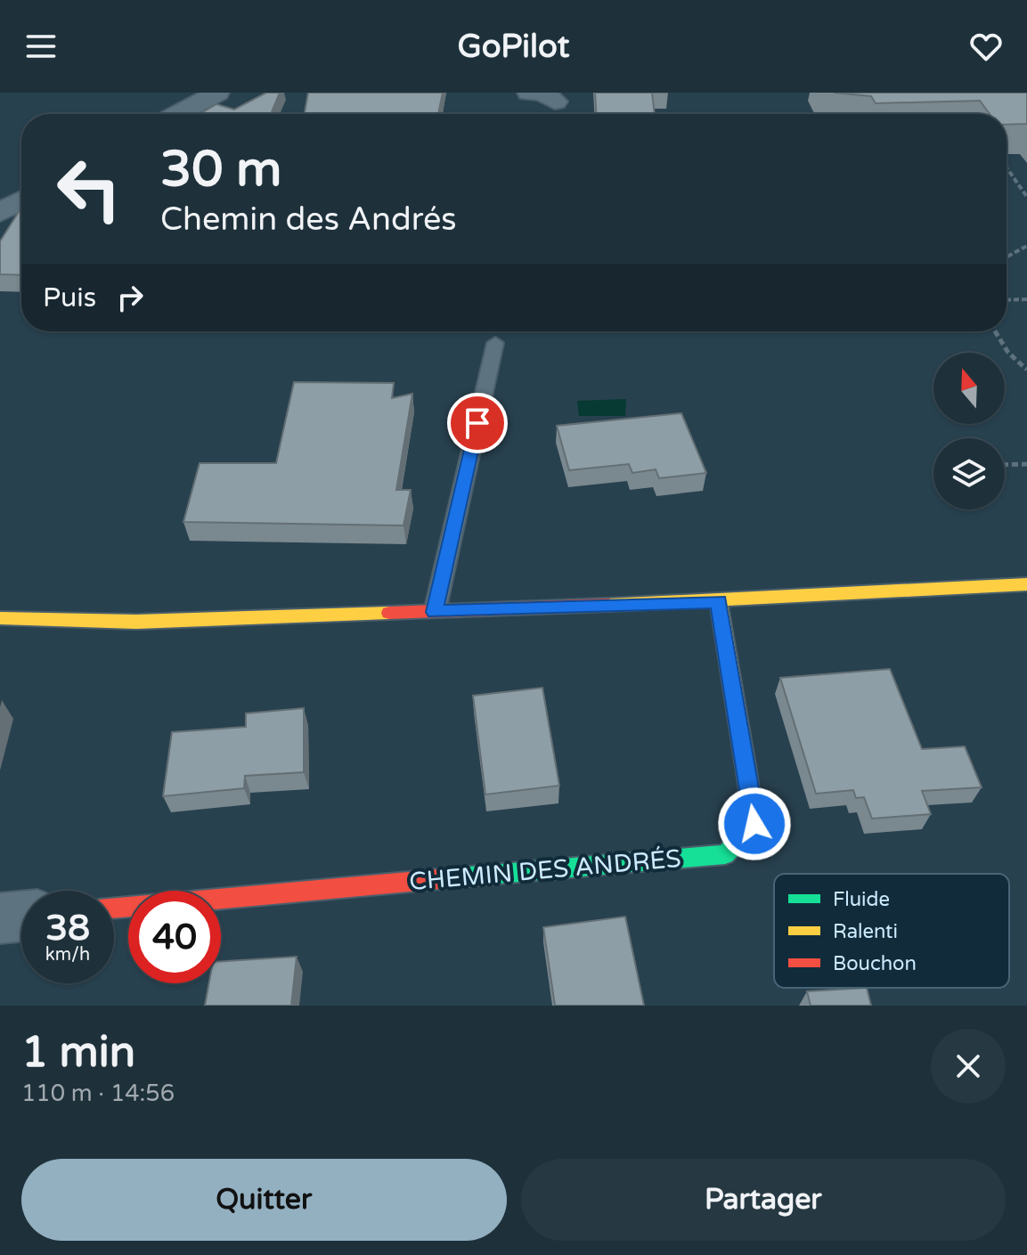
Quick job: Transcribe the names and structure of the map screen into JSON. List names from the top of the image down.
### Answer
{
  "streets": {
    "street": ["CHEMIN DES ANDRÉS"]
  },
  "legend": ["Fluide", "Ralenti", "Bouchon"],
  "north": "top",
  "page": {
    "header": "GoPilot",
    "turn": ["30 m", "Chemin des Andrés"],
    "then": "Puis",
    "speed": "38 km/h",
    "limit": "40",
    "heading": ["1 min", "110 m · 14:56"],
    "buttons": ["Quitter", "Partager"]
  }
}
